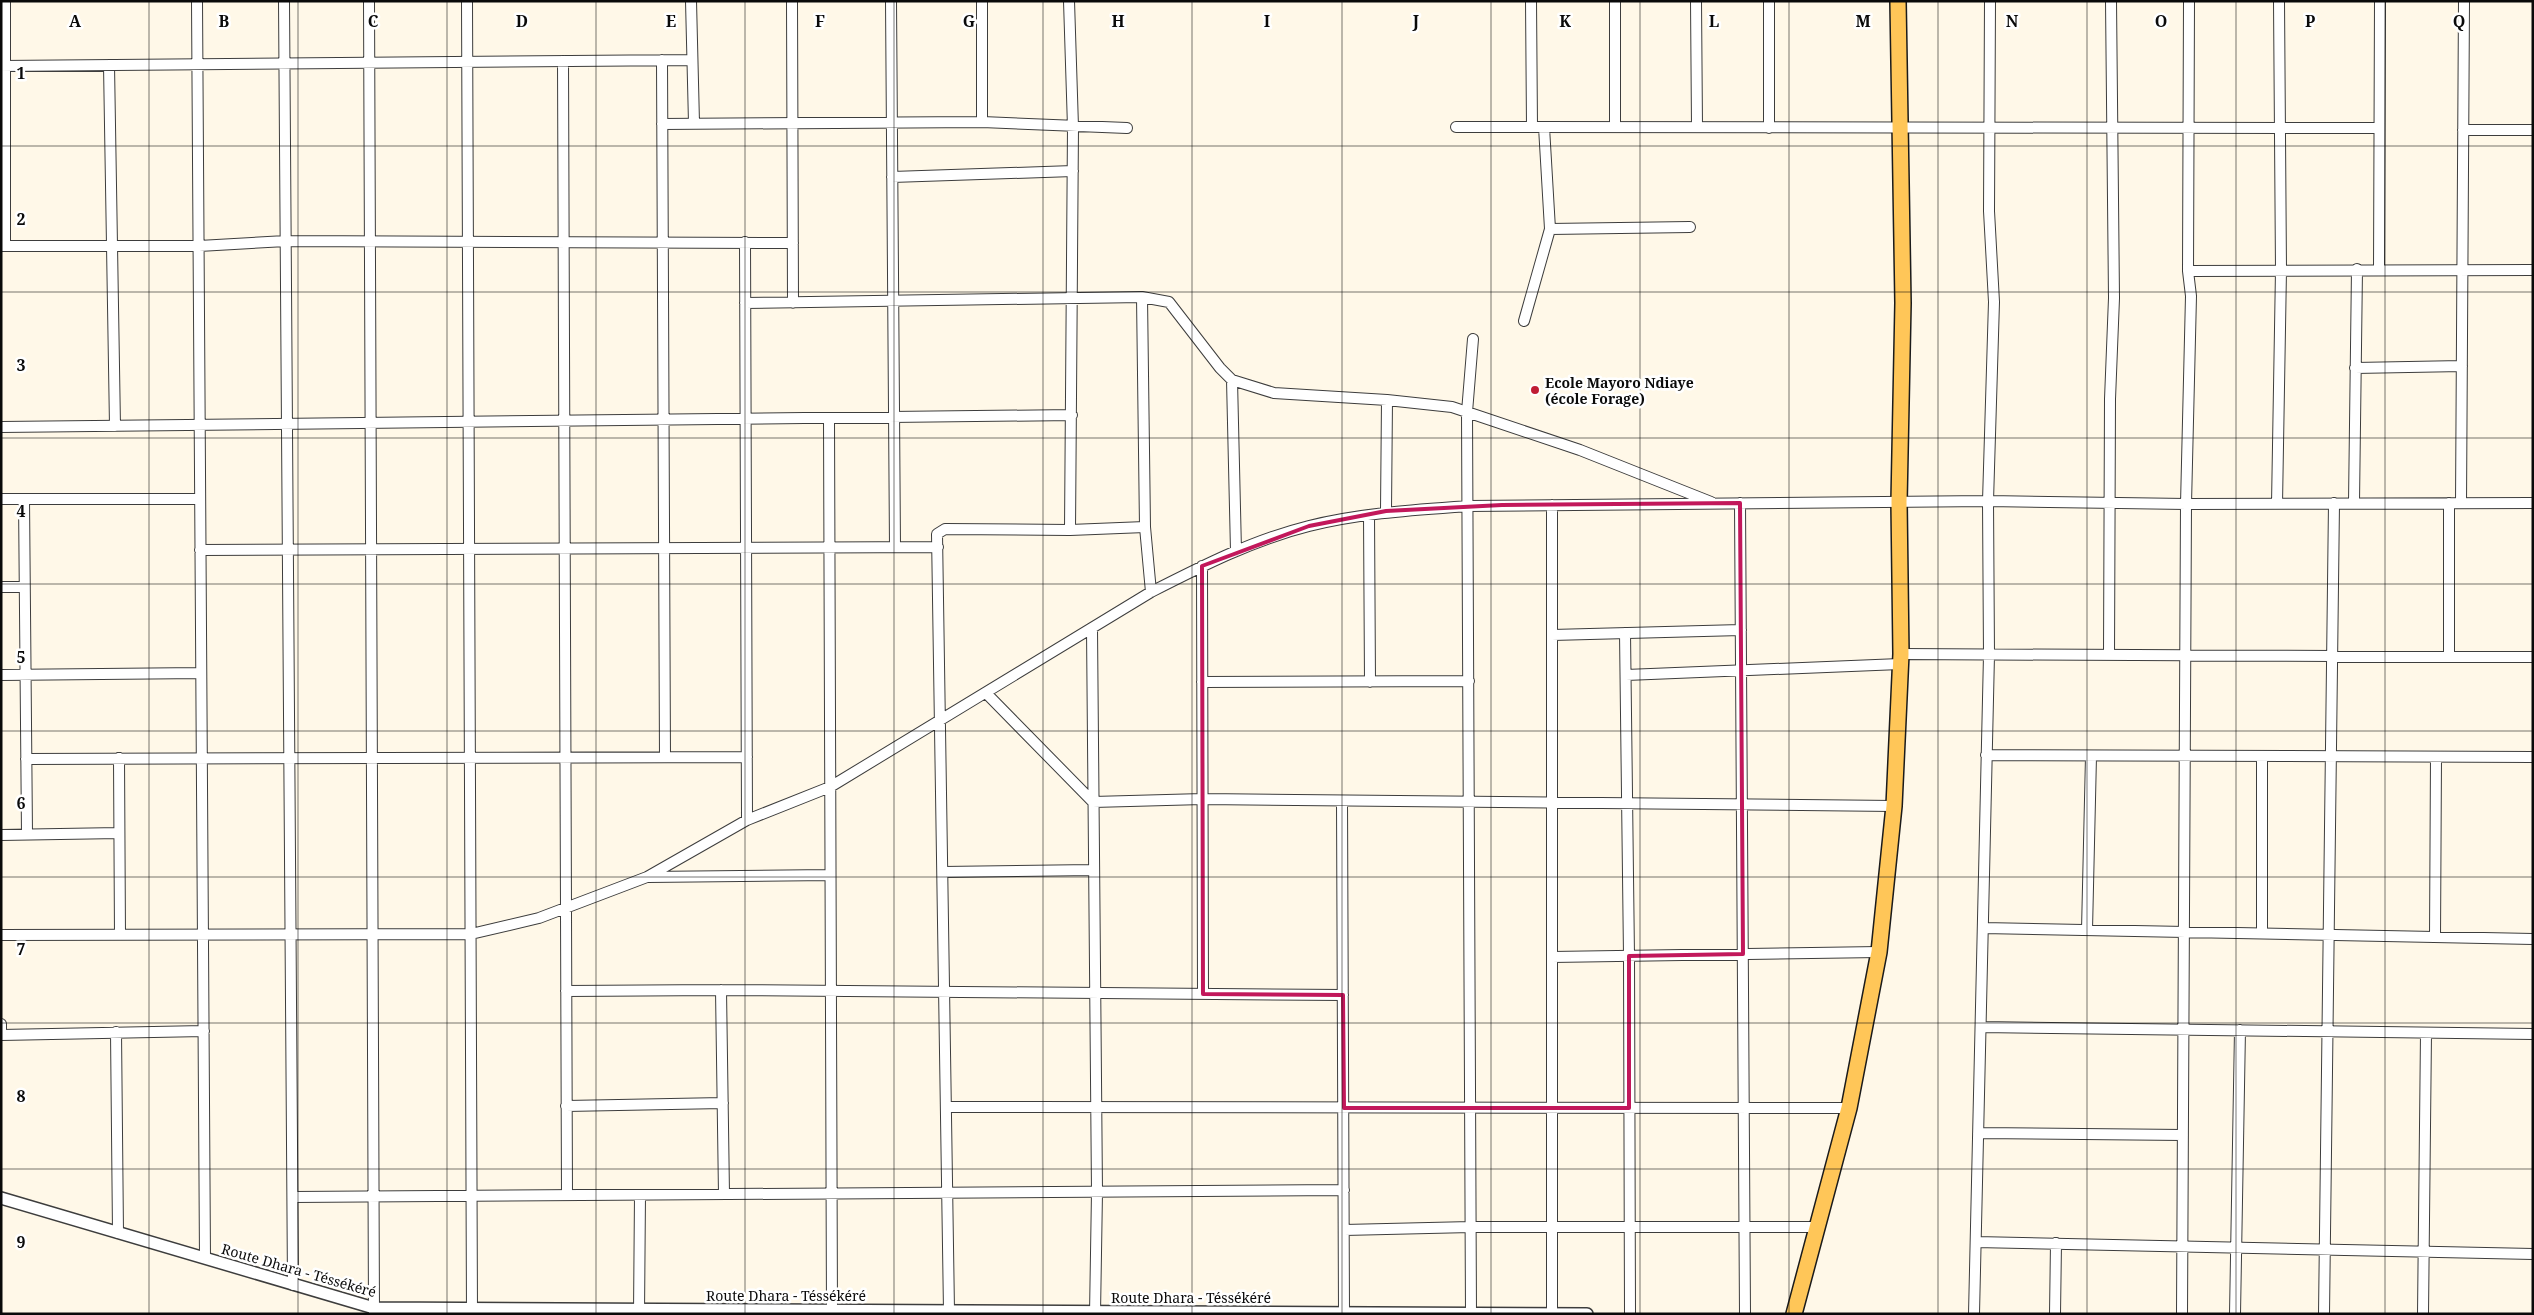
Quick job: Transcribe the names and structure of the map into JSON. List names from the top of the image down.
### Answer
{
  "streets": {
    "street": ["Route Dhara - Téssékéré"]
  },
  "places": ["Ecole Mayoro Ndiaye (école Forage)"],
  "grid": {
    "columns": [
      "A",
      "B",
      "C",
      "D",
      "E",
      "F",
      "G",
      "H",
      "I",
      "J",
      "K",
      "L",
      "M",
      "N",
      "O",
      "P",
      "Q"
    ],
    "rows": [
      "1",
      "2",
      "3",
      "4",
      "5",
      "6",
      "7",
      "8",
      "9"
    ]
  }
}
